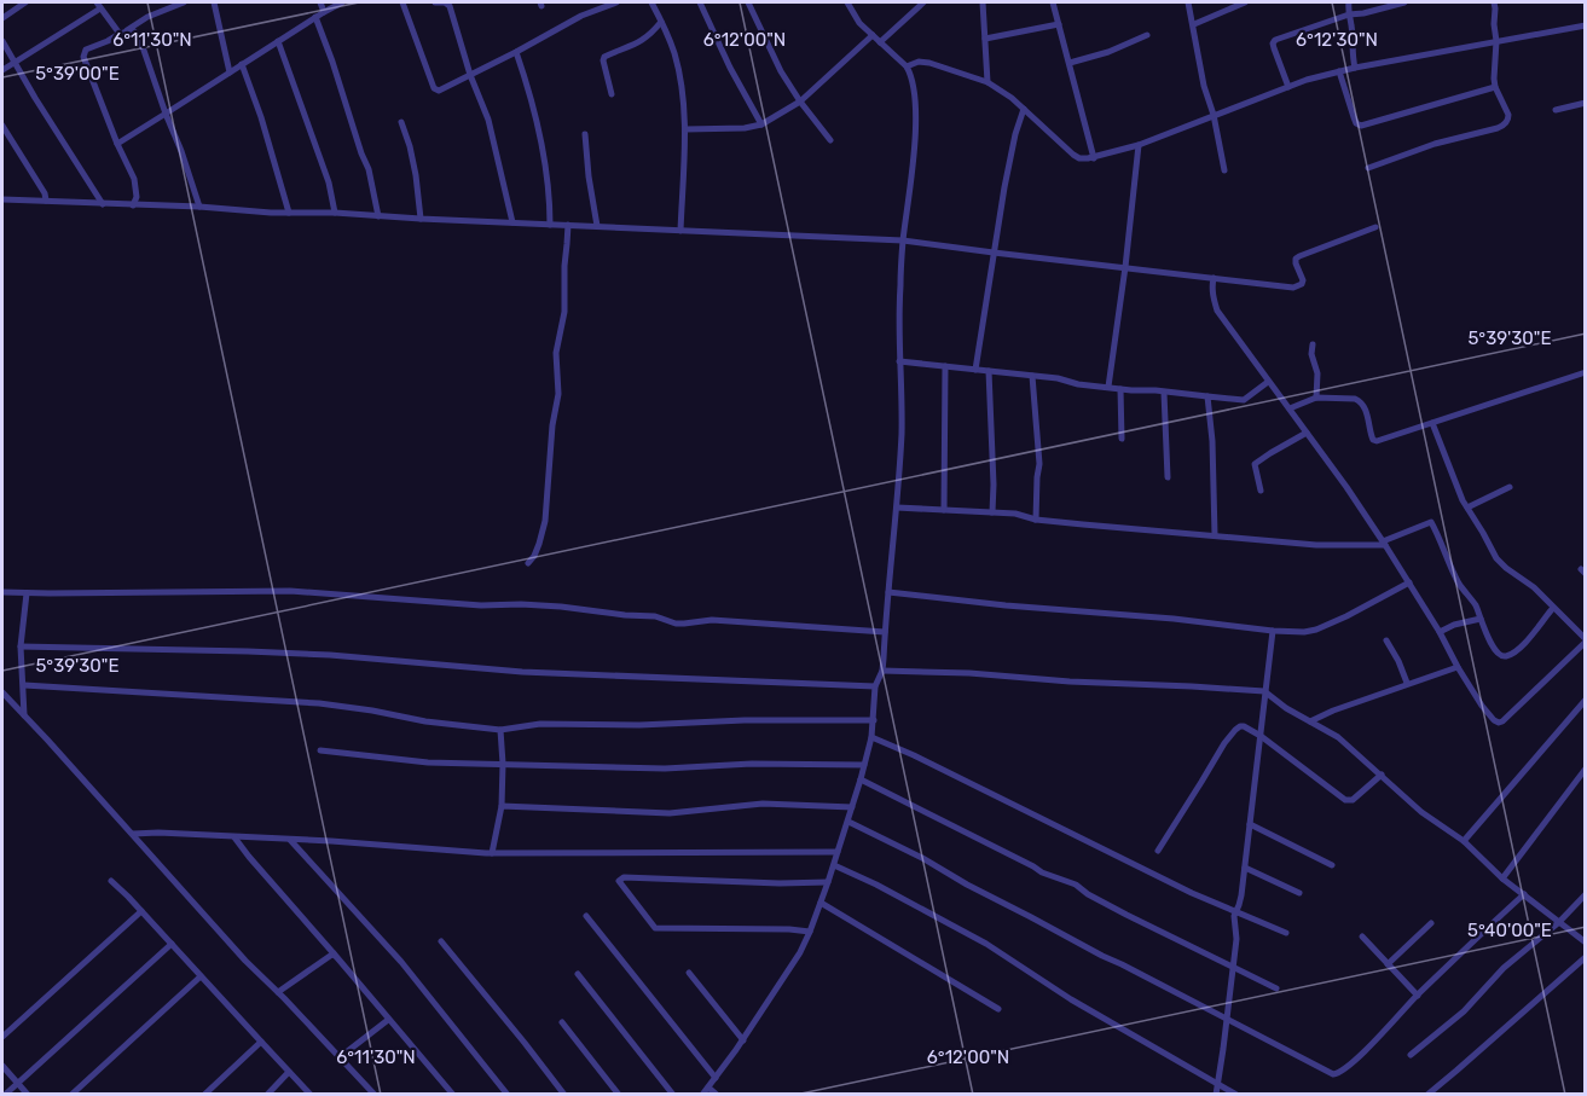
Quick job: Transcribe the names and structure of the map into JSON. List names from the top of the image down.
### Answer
{
  "coordinates": [
    "6°11'30\"N",
    "6°12'00\"N",
    "6°12'30\"N",
    "5°39'00\"E",
    "5°39'30\"E",
    "5°40'00\"E"
  ]
}
